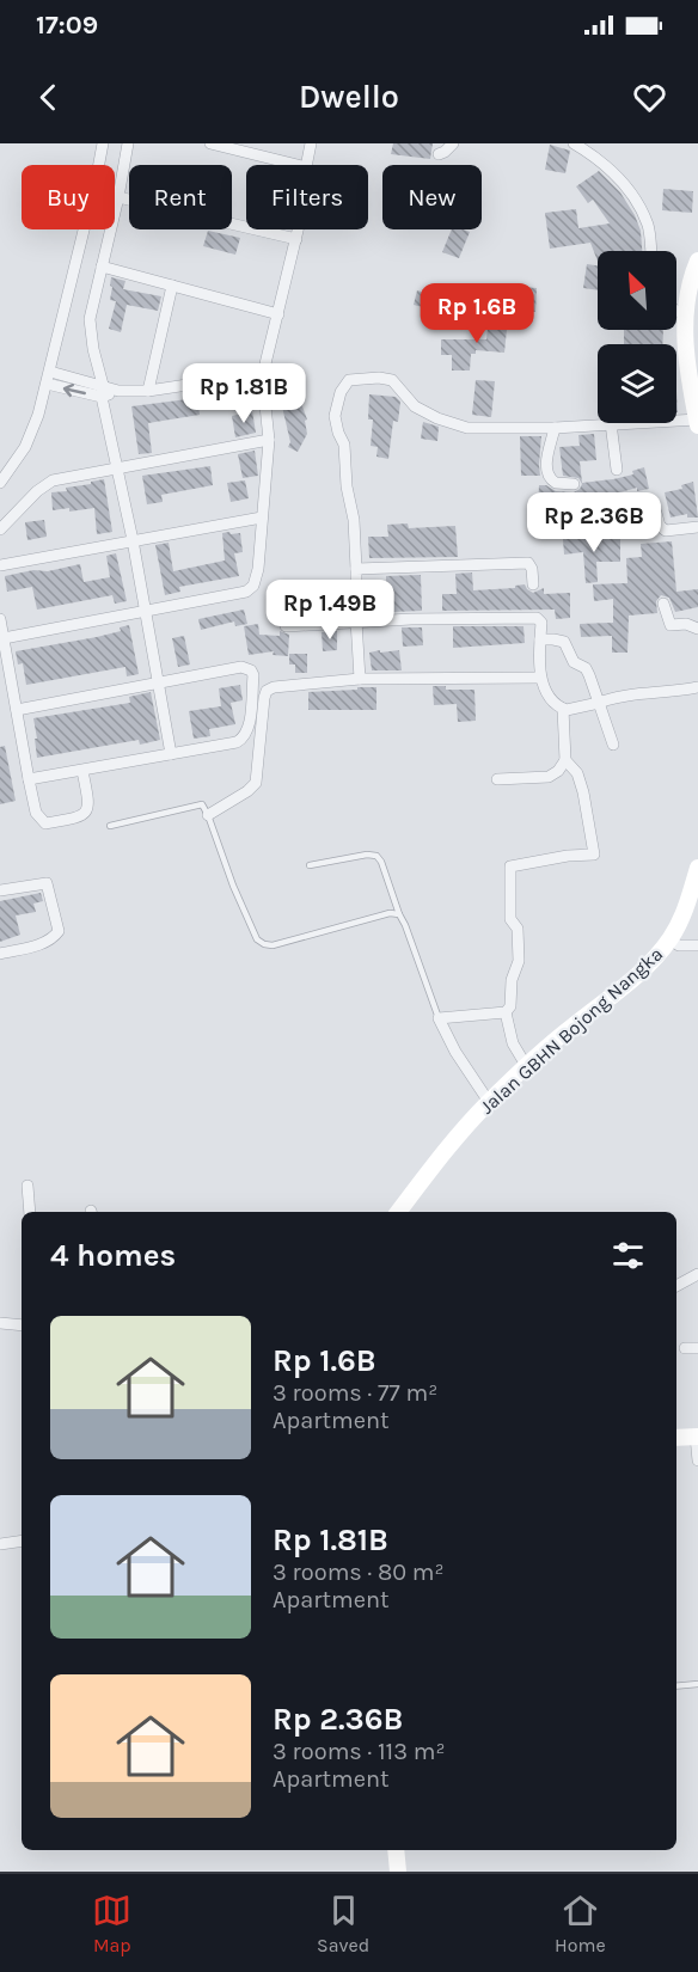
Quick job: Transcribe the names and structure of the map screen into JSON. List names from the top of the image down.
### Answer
{
  "streets": {
    "street": ["Jalan GBHN Bojong Nangka"]
  },
  "north": "top left",
  "page": {
    "status": "17:09",
    "header": "Dwello",
    "chip": [
      "Buy",
      "Rent",
      "Filters",
      "New"
    ],
    "price": [
      "Rp 1.6B",
      "Rp 1.81B",
      "Rp 2.36B",
      "Rp 1.49B"
    ],
    "heading": "4 homes",
    "list": [
      {
        "name": "Rp 1.6B",
        "note": "3 rooms · 77 m² · Apartment"
      },
      {
        "name": "Rp 1.81B",
        "note": "3 rooms · 80 m² · Apartment"
      },
      {
        "name": "Rp 2.36B",
        "note": "3 rooms · 113 m² · Apartment"
      }
    ],
    "tabs": ["Map", "Saved", "Home"]
  }
}
